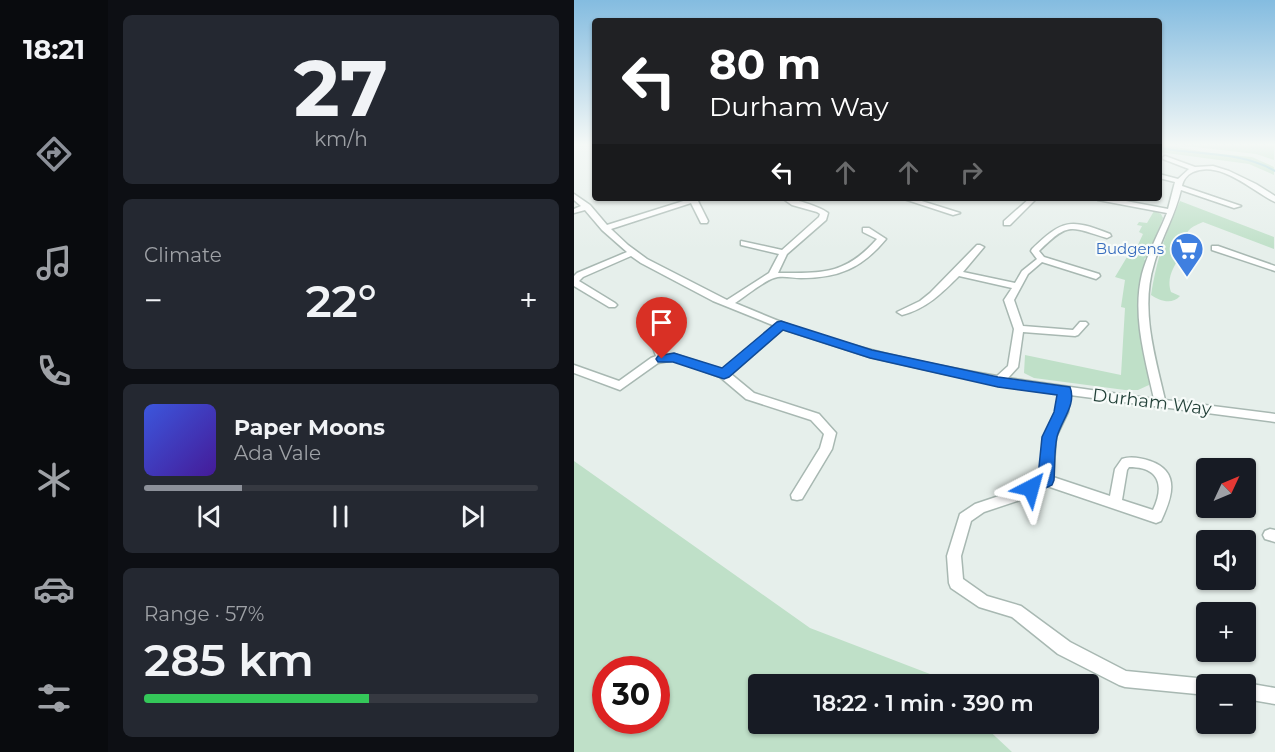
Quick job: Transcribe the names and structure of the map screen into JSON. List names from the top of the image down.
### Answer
{
  "streets": {
    "street": ["Durham Way"]
  },
  "places": {
    "supermarket": ["Budgens"]
  },
  "north": "top right",
  "page": {
    "tabs": "18:21",
    "tile": [
      ["27", "km/h"],
      "Climate",
      ["Range · 57%", "285 km"]
    ],
    "turn": ["80 m", "Durham Way"],
    "heat": ["−", "22°", "+"],
    "song": ["Paper Moons", "Ada Vale"],
    "map_buttons": ["+", "−"],
    "limit": "30",
    "trip": "18:22 · 1 min · 390 m"
  }
}
